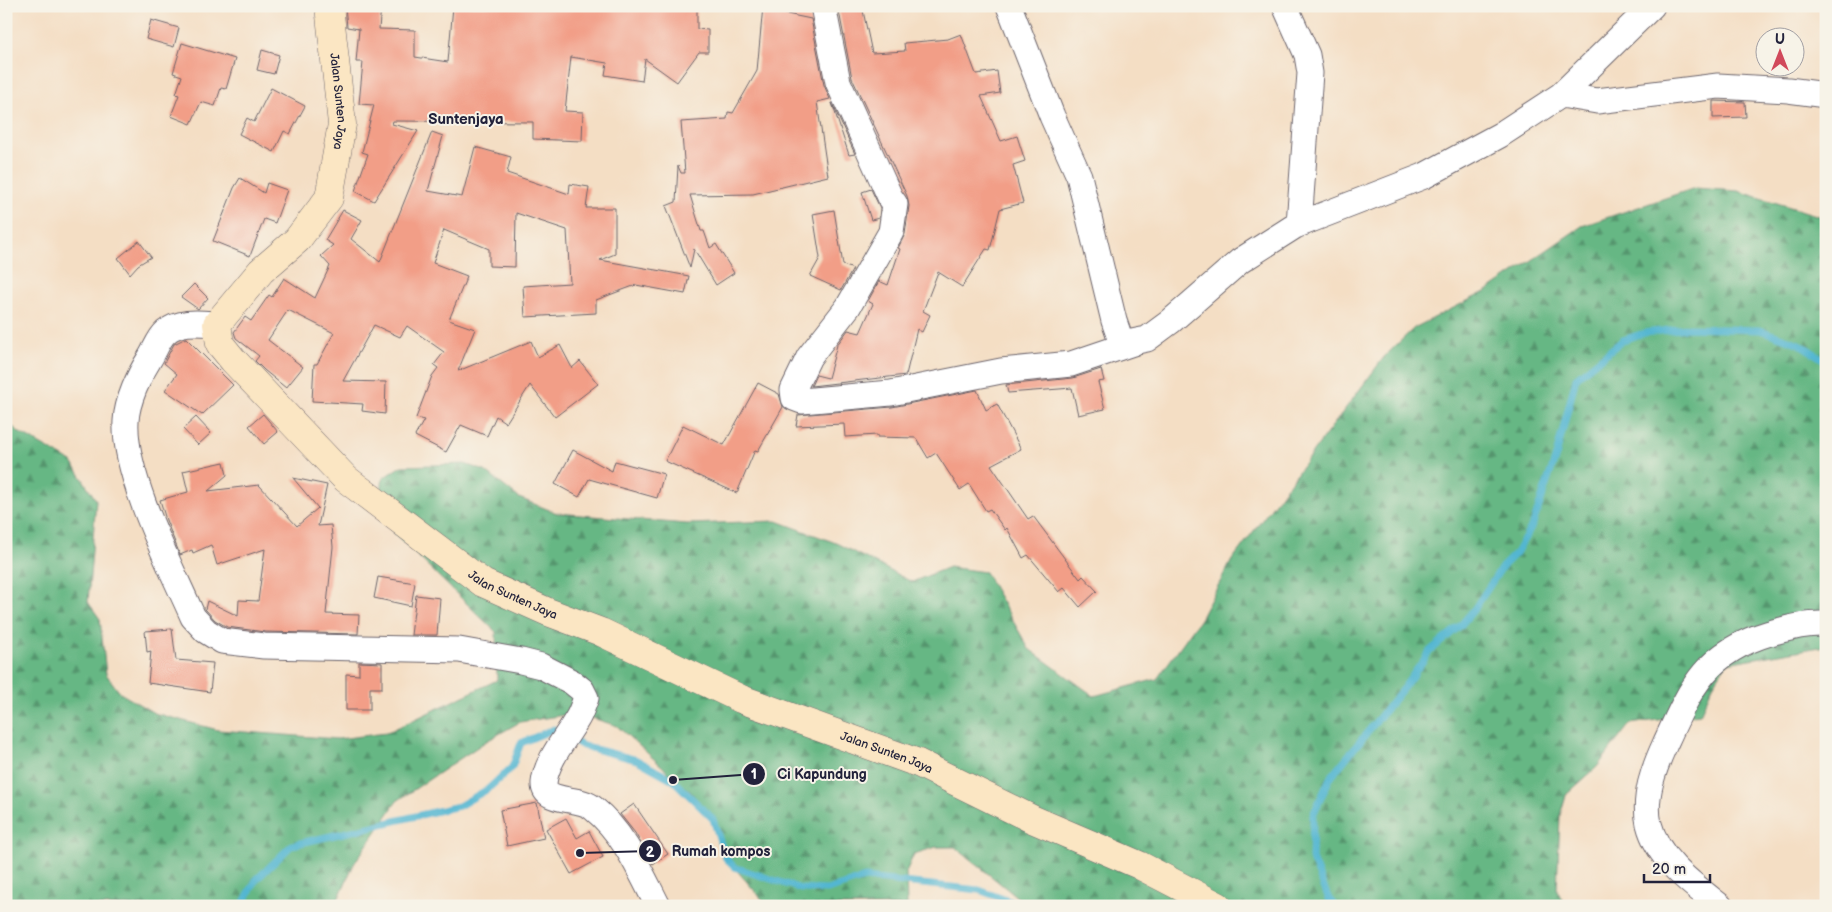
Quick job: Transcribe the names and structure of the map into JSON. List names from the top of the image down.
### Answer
{
  "streets": {
    "main road": ["Jalan Sunten Jaya"]
  },
  "districts": ["Suntenjaya"],
  "places": ["Ci Kapundung", "Rumah kompos"],
  "scale_bar": "20 m",
  "north": "top"
}
